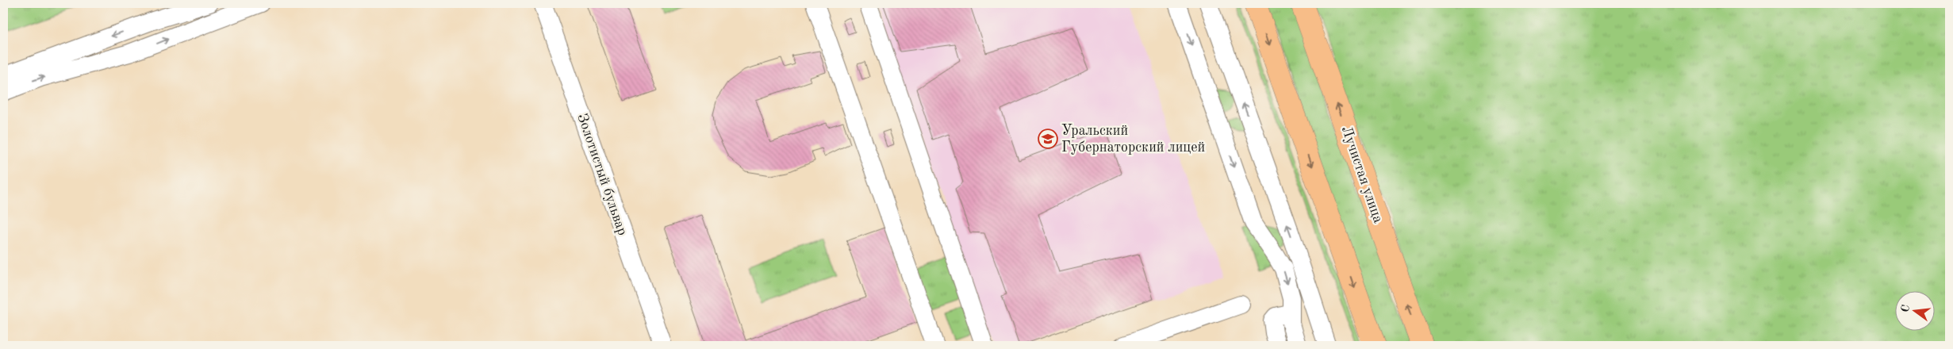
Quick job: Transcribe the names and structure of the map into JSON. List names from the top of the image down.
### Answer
{
  "streets": {
    "main road": ["Лучистая улица"],
    "street": ["Золотистый бульвар"]
  },
  "places": {
    "school or university": ["Уральский Губернаторский лицей"]
  },
  "north": "left"
}
